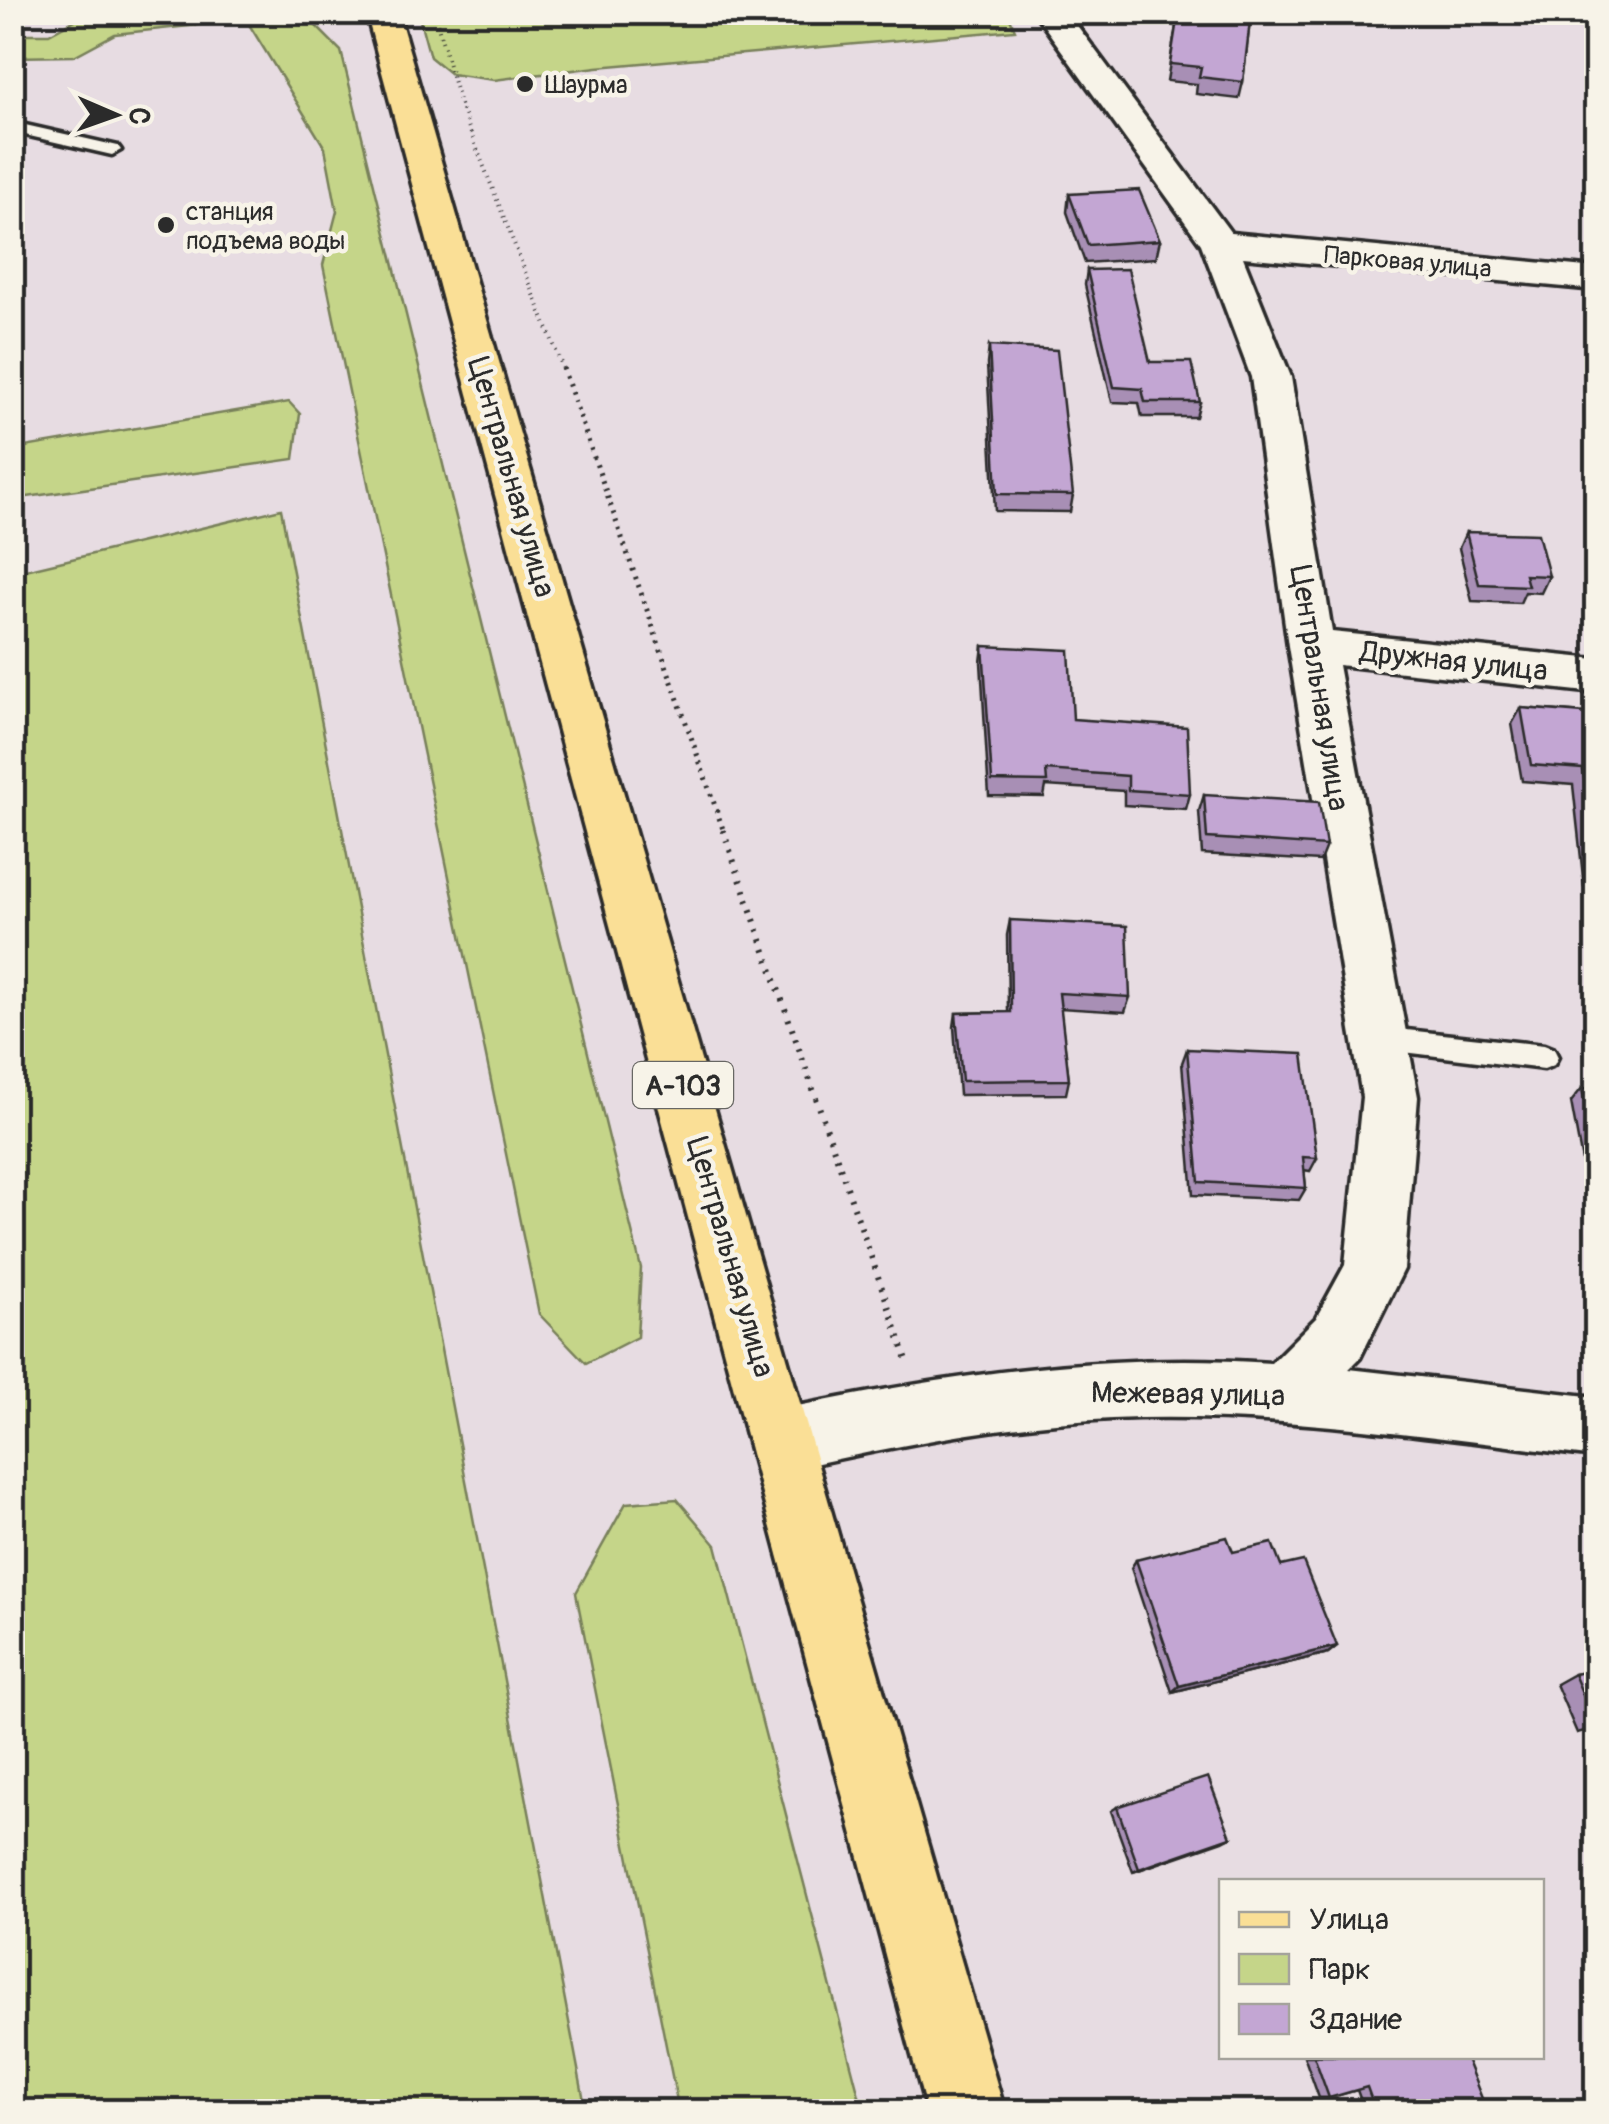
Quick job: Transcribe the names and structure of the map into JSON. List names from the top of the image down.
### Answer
{
  "streets": {
    "main road": ["Центральная улица", "А-103"],
    "street": ["Парковая улица", "Дружная улица", "Межевая улица"]
  },
  "crossings": [
    ["Парковая улица", "Центральная улица"],
    ["Центральная улица", "Дружная улица"],
    ["Центральная улица", "Межевая улица"]
  ],
  "places": ["Шаурма", "станция подъема воды"],
  "legend": ["Улица", "Парк", "Здание"],
  "north": "right"
}
